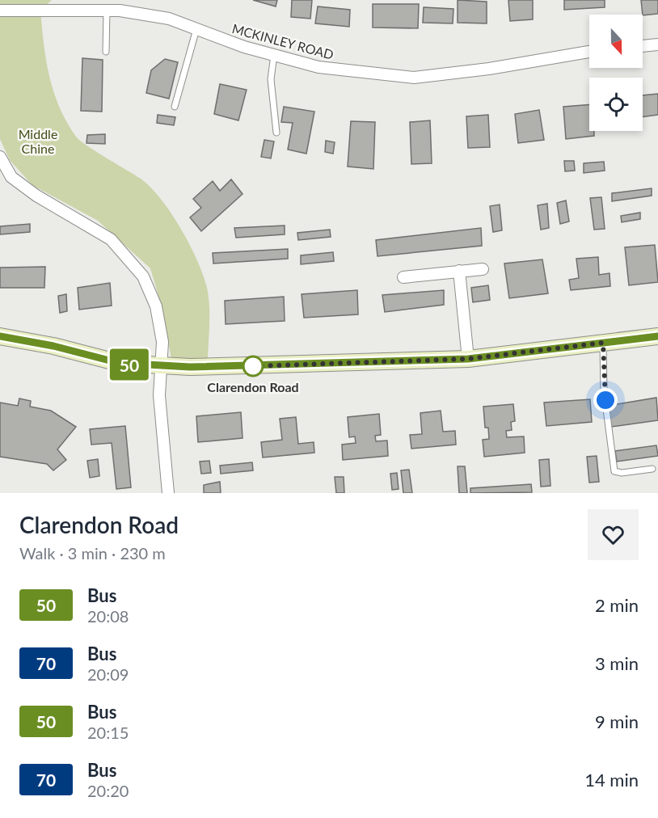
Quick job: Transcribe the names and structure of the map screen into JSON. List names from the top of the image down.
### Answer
{
  "streets": {
    "street": ["MCKINLEY ROAD"]
  },
  "parks": ["Middle Chine"],
  "places": ["Clarendon Road"],
  "lines": ["bus line 50"],
  "north": "bottom",
  "page": {
    "on_map": "50",
    "heading": ["Clarendon Road", "Walk · 3 min · 230 m"],
    "list": [
      {
        "mark": "50",
        "name": "Bus",
        "note": "20:08",
        "value": "2 min"
      },
      {
        "mark": "70",
        "name": "Bus",
        "note": "20:09",
        "value": "3 min"
      },
      {
        "mark": "50",
        "name": "Bus",
        "note": "20:15",
        "value": "9 min"
      },
      {
        "mark": "70",
        "name": "Bus",
        "note": "20:20",
        "value": "14 min"
      }
    ]
  }
}
